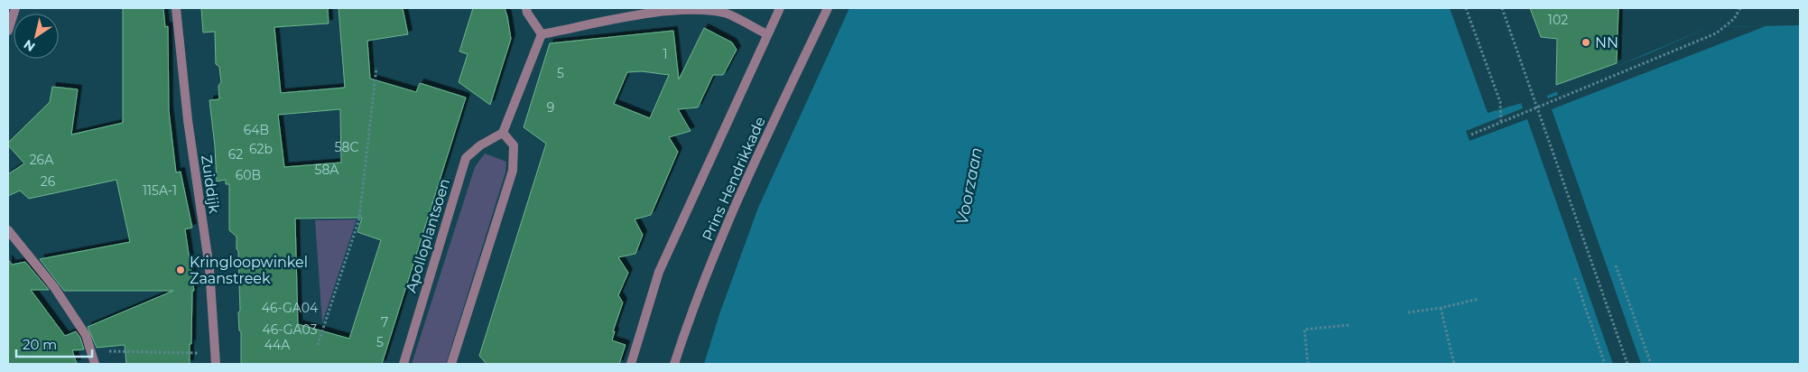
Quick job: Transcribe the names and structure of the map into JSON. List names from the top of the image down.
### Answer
{
  "streets": {
    "street": ["Prins Hendrikkade", "Zuiddijk", "Apolloplantsoen"]
  },
  "water": ["Voorzaan"],
  "places": ["NN", "Kringloopwinkel Zaanstreek"],
  "house_numbers": [
    "102",
    "1",
    "5",
    "9",
    "64B",
    "58C",
    "62b",
    "62",
    "26A",
    "58A",
    "60B",
    "26",
    "115A-1",
    "46-GA04",
    "7",
    "46-GA03",
    "5",
    "44A"
  ],
  "scale_bar": "20 m",
  "north": "bottom left"
}
